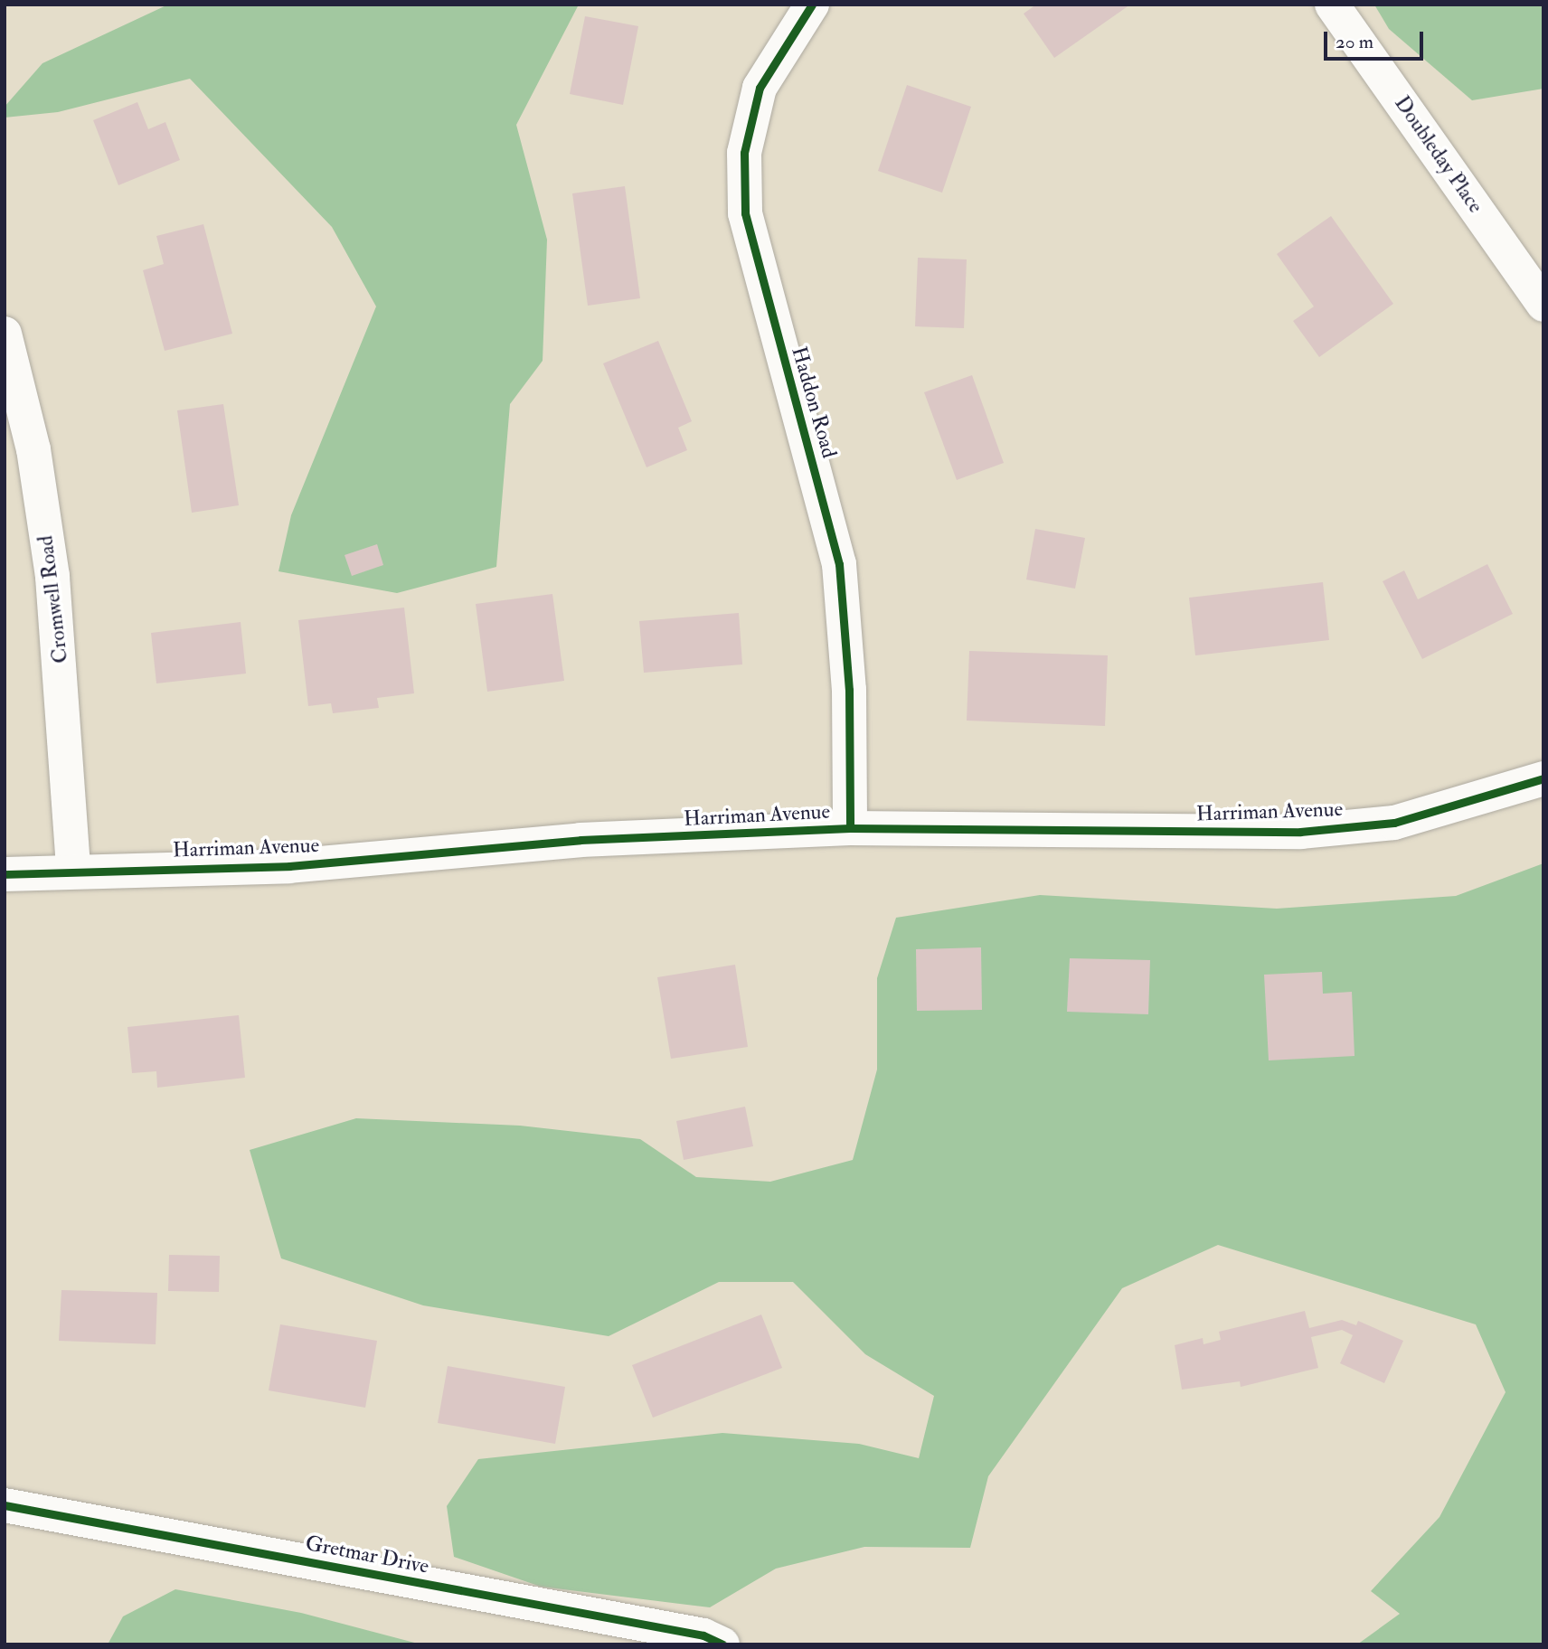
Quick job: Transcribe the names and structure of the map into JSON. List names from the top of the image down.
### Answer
{
  "streets": {
    "street": [
      "Doubleday Place",
      "Haddon Road",
      "Cromwell Road",
      "Harriman Avenue",
      "Gretmar Drive"
    ]
  },
  "crossings": [
    ["Haddon Road", "Harriman Avenue"],
    ["Cromwell Road", "Harriman Avenue"]
  ],
  "scale_bar": "20 m"
}
